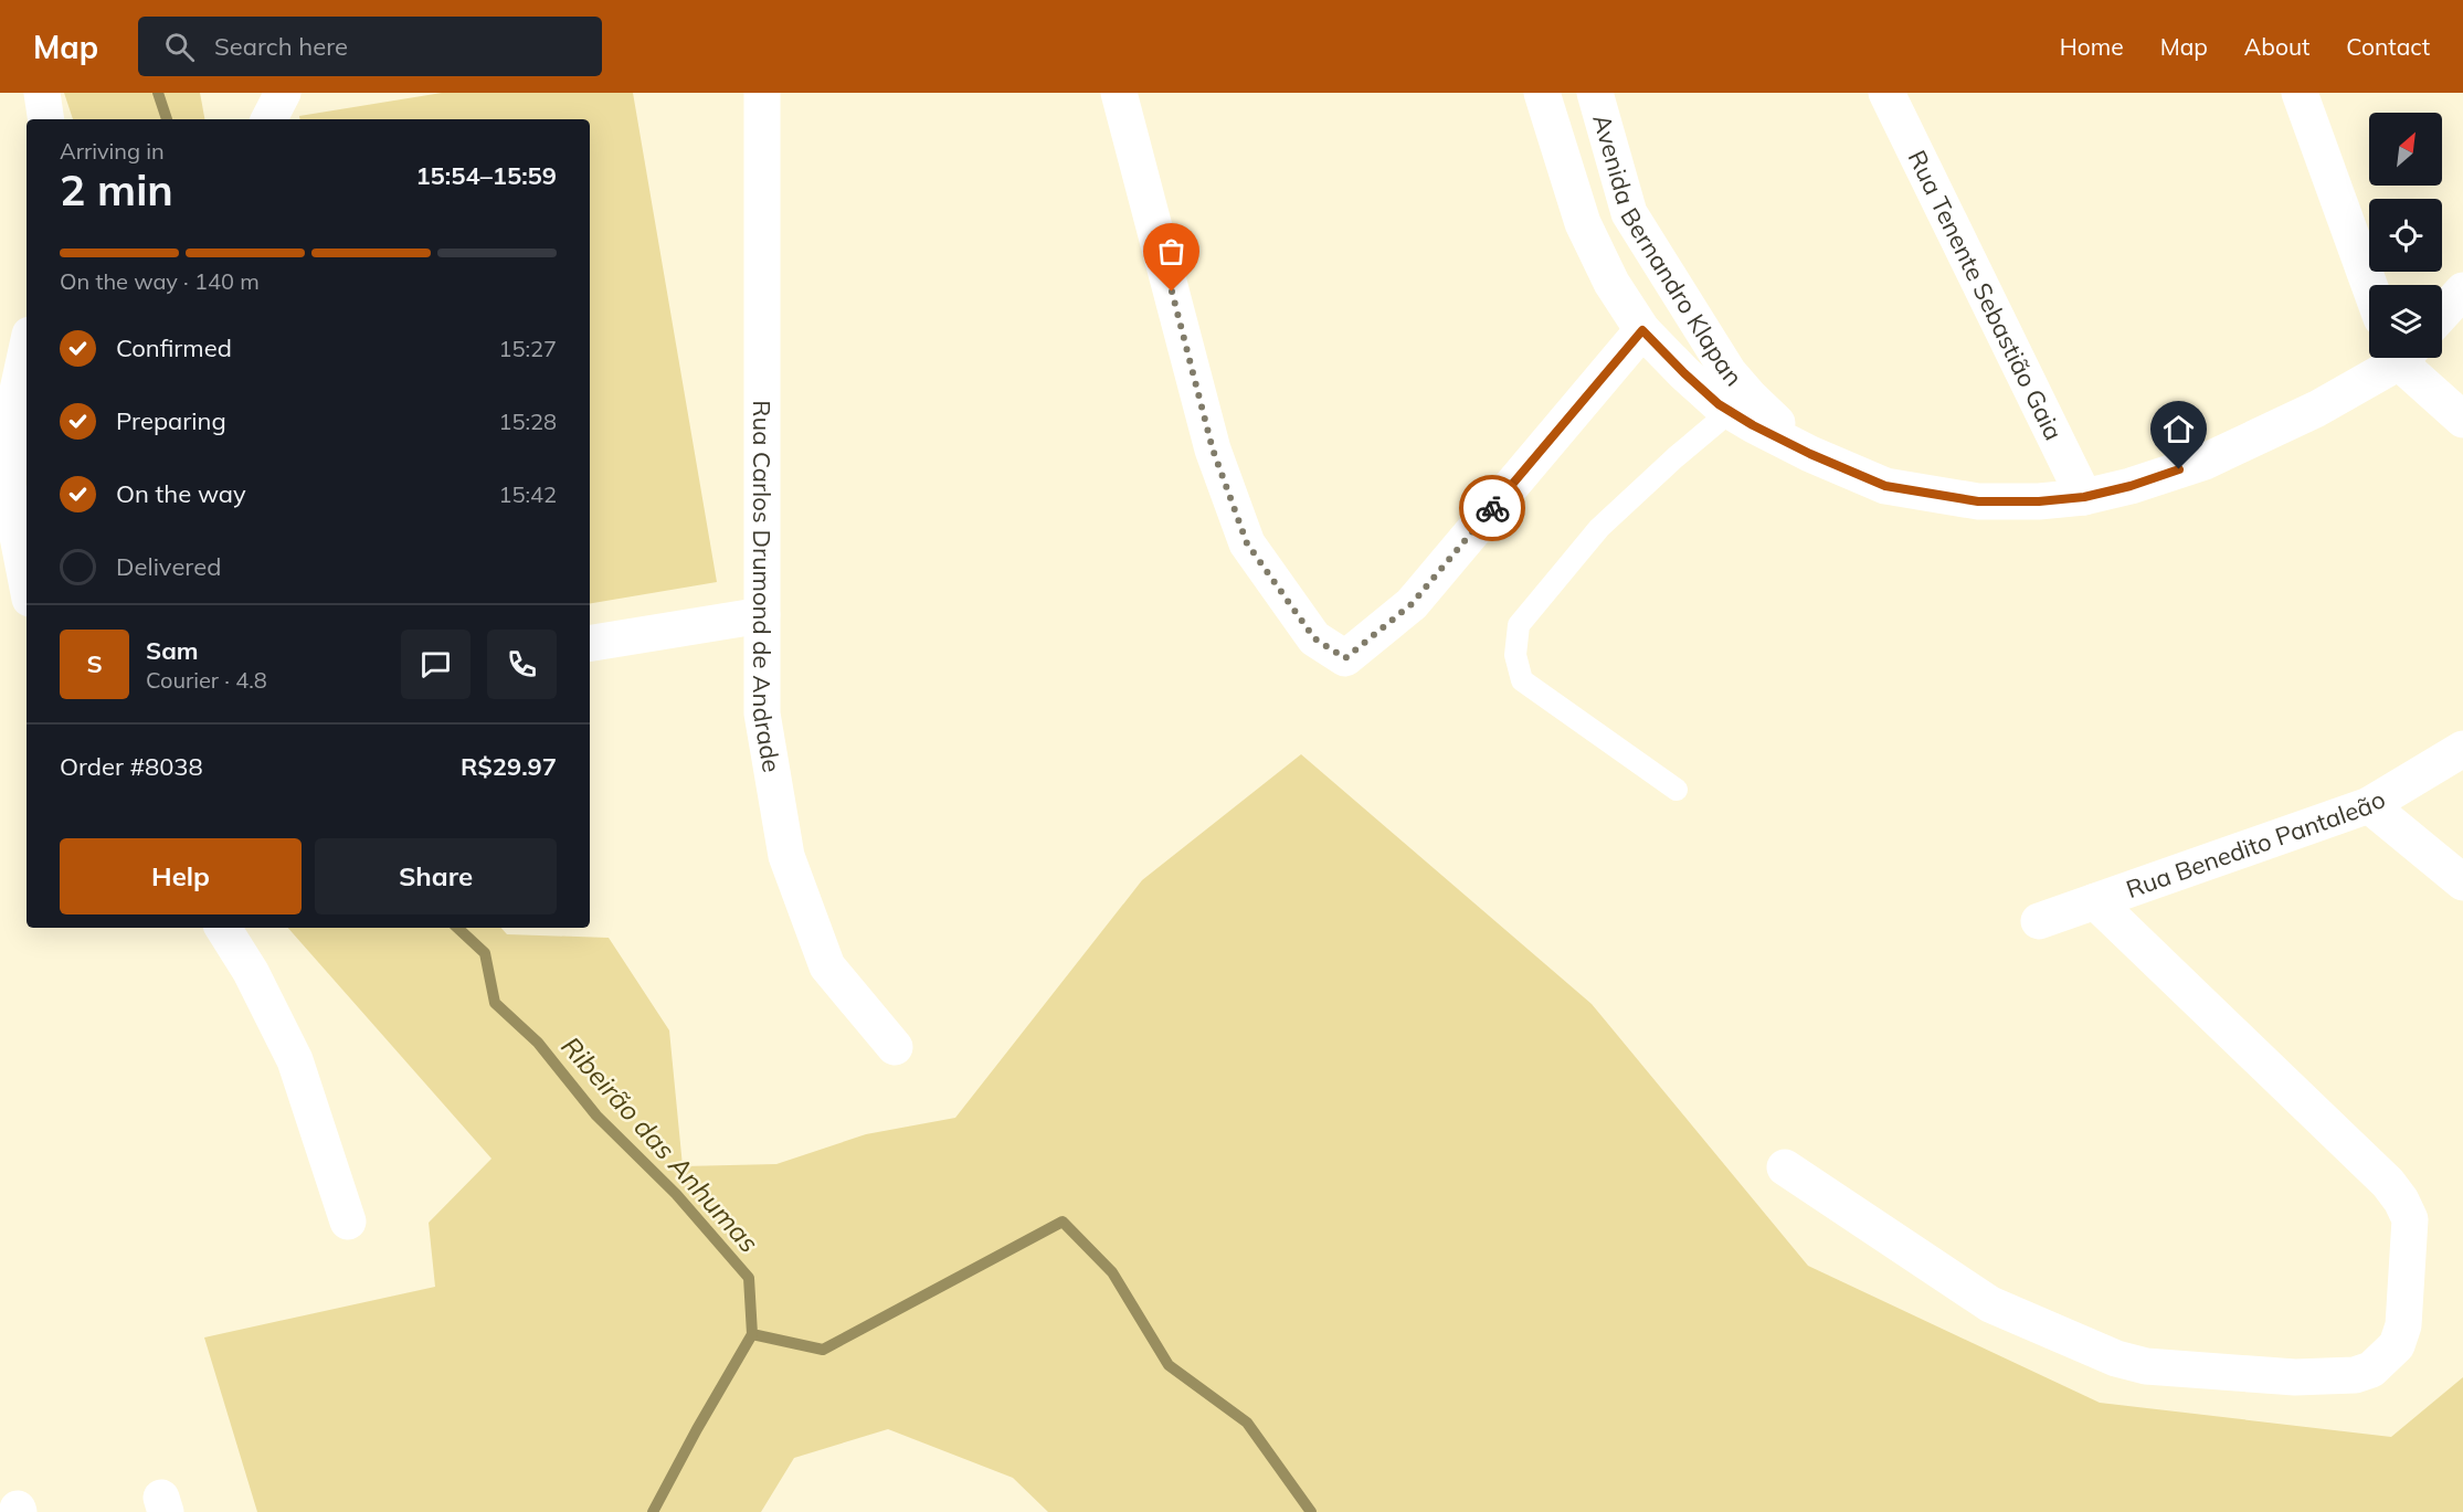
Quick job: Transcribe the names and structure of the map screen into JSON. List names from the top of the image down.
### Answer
{
  "streets": {
    "street": [
      "Avenida Bernandro Klapan",
      "Rua Tenente Sebastião Gaia",
      "Rua Carlos Drumond de Andrade",
      "Rua Benedito Pantaleão"
    ]
  },
  "crossings": [
    ["Avenida Bernandro Klapan", "Rua Tenente Sebastião Gaia"]
  ],
  "water": ["Ribeirão das Anhumas"],
  "north": "top right",
  "page": {
    "header": "Map",
    "search": "Search here",
    "nav": [
      "Home",
      "Map",
      "About",
      "Contact"
    ],
    "heading": ["2 min", "Arriving in", "15:54–15:59"],
    "panel": [
      "Sam",
      "Courier · 4.8",
      "Order #8038",
      "R$29.97"
    ],
    "bar": "On the way · 140 m",
    "list": [
      ["Confirmed", "15:27"],
      ["Preparing", "15:28"],
      ["On the way", "15:42"],
      "Delivered"
    ],
    "round": "S",
    "buttons": ["Help", "Share"]
  }
}
